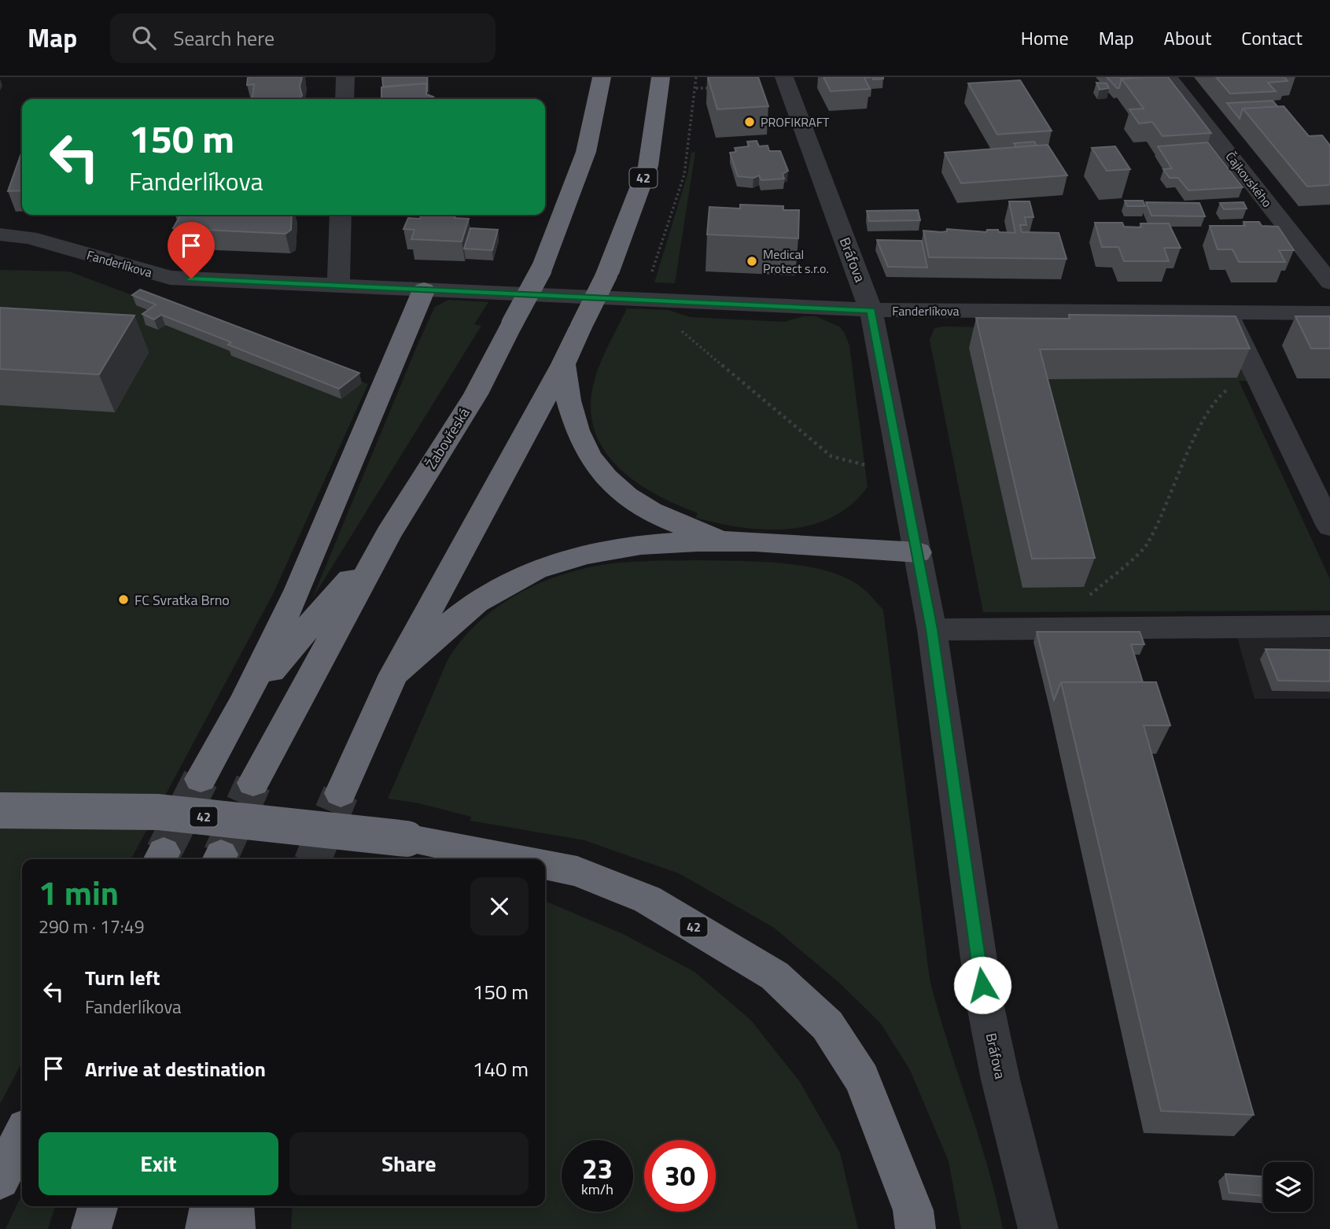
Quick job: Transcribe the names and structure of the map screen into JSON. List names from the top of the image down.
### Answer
{
  "streets": {
    "highway": ["42", "Žabovřeská"],
    "street": ["Čajkovského", "Bráfova", "Fanderlíkova"]
  },
  "crossings": [
    ["Bráfova", "Fanderlíkova"]
  ],
  "places": ["PROFIKRAFT", "Medical Protect s.r.o.", "FC Svratka Brno"],
  "page": {
    "header": "Map",
    "search": "Search here",
    "nav": [
      "Home",
      "Map",
      "About",
      "Contact"
    ],
    "turn": ["150 m", "Fanderlíkova"],
    "heading": ["1 min", "290 m · 17:49"],
    "list": [
      {
        "name": "Turn left",
        "note": "Fanderlíkova",
        "value": "150 m"
      },
      {
        "name": "Arrive at destination",
        "value": "140 m"
      }
    ],
    "buttons": ["Exit", "Share"],
    "speed": "23 km/h",
    "limit": "30"
  }
}
